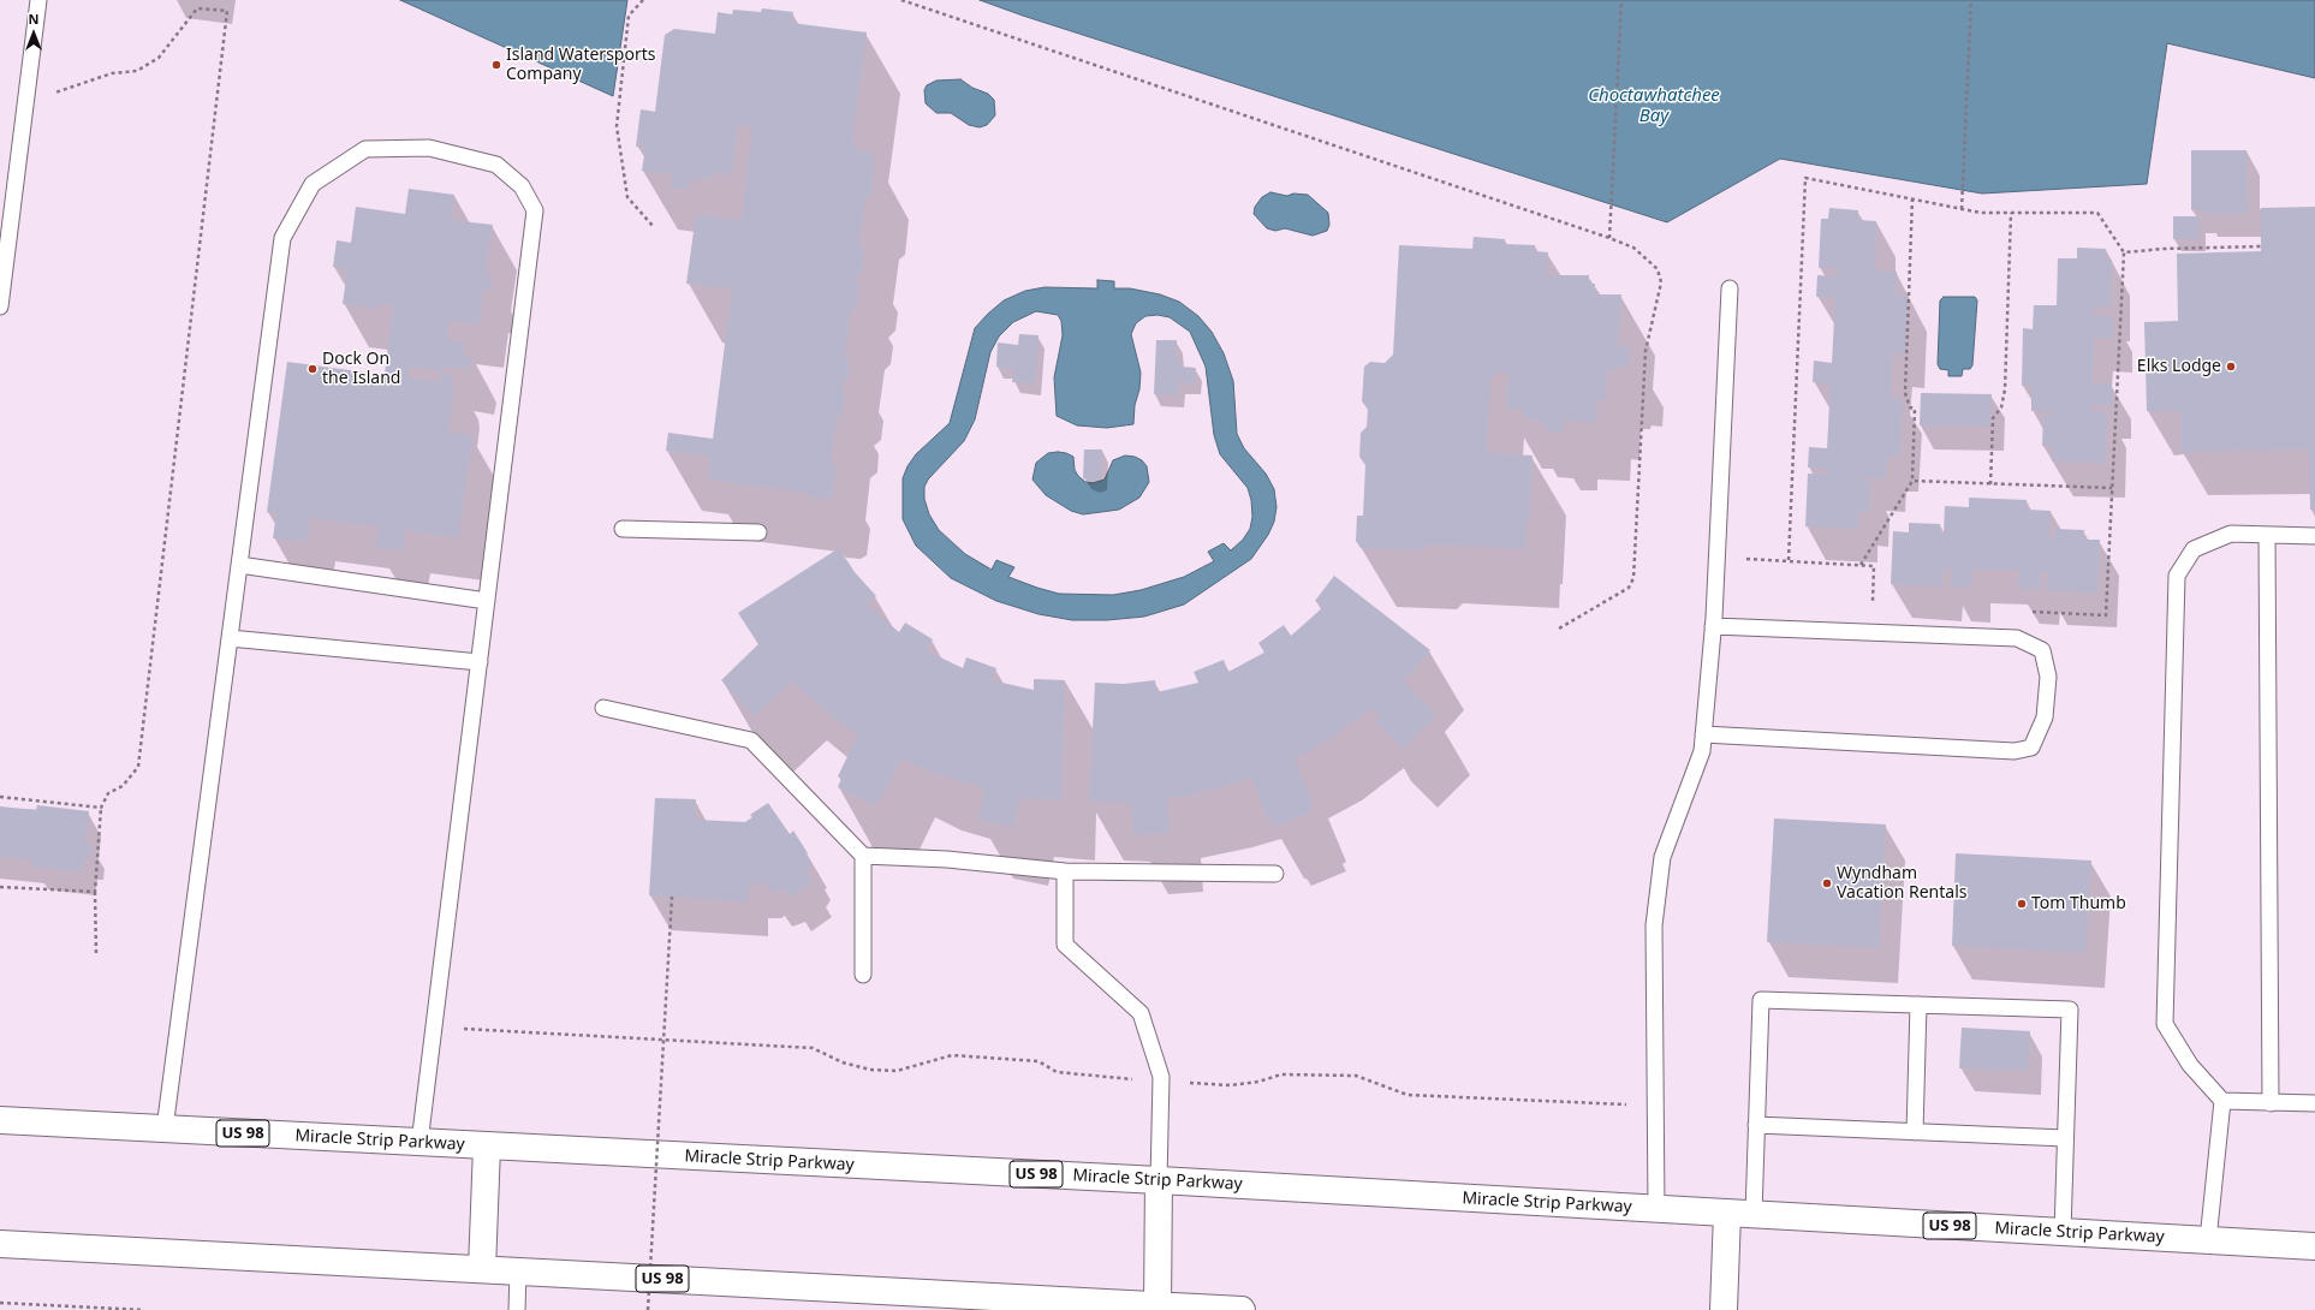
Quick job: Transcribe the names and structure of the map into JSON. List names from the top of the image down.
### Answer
{
  "streets": {
    "highway": ["US 98", "Miracle Strip Parkway"]
  },
  "water": ["Choctawhatchee Bay"],
  "places": [
    "Island Watersports Company",
    "Elks Lodge",
    "Dock On the Island",
    "Wyndham Vacation Rentals",
    "Tom Thumb"
  ],
  "north": "top"
}
